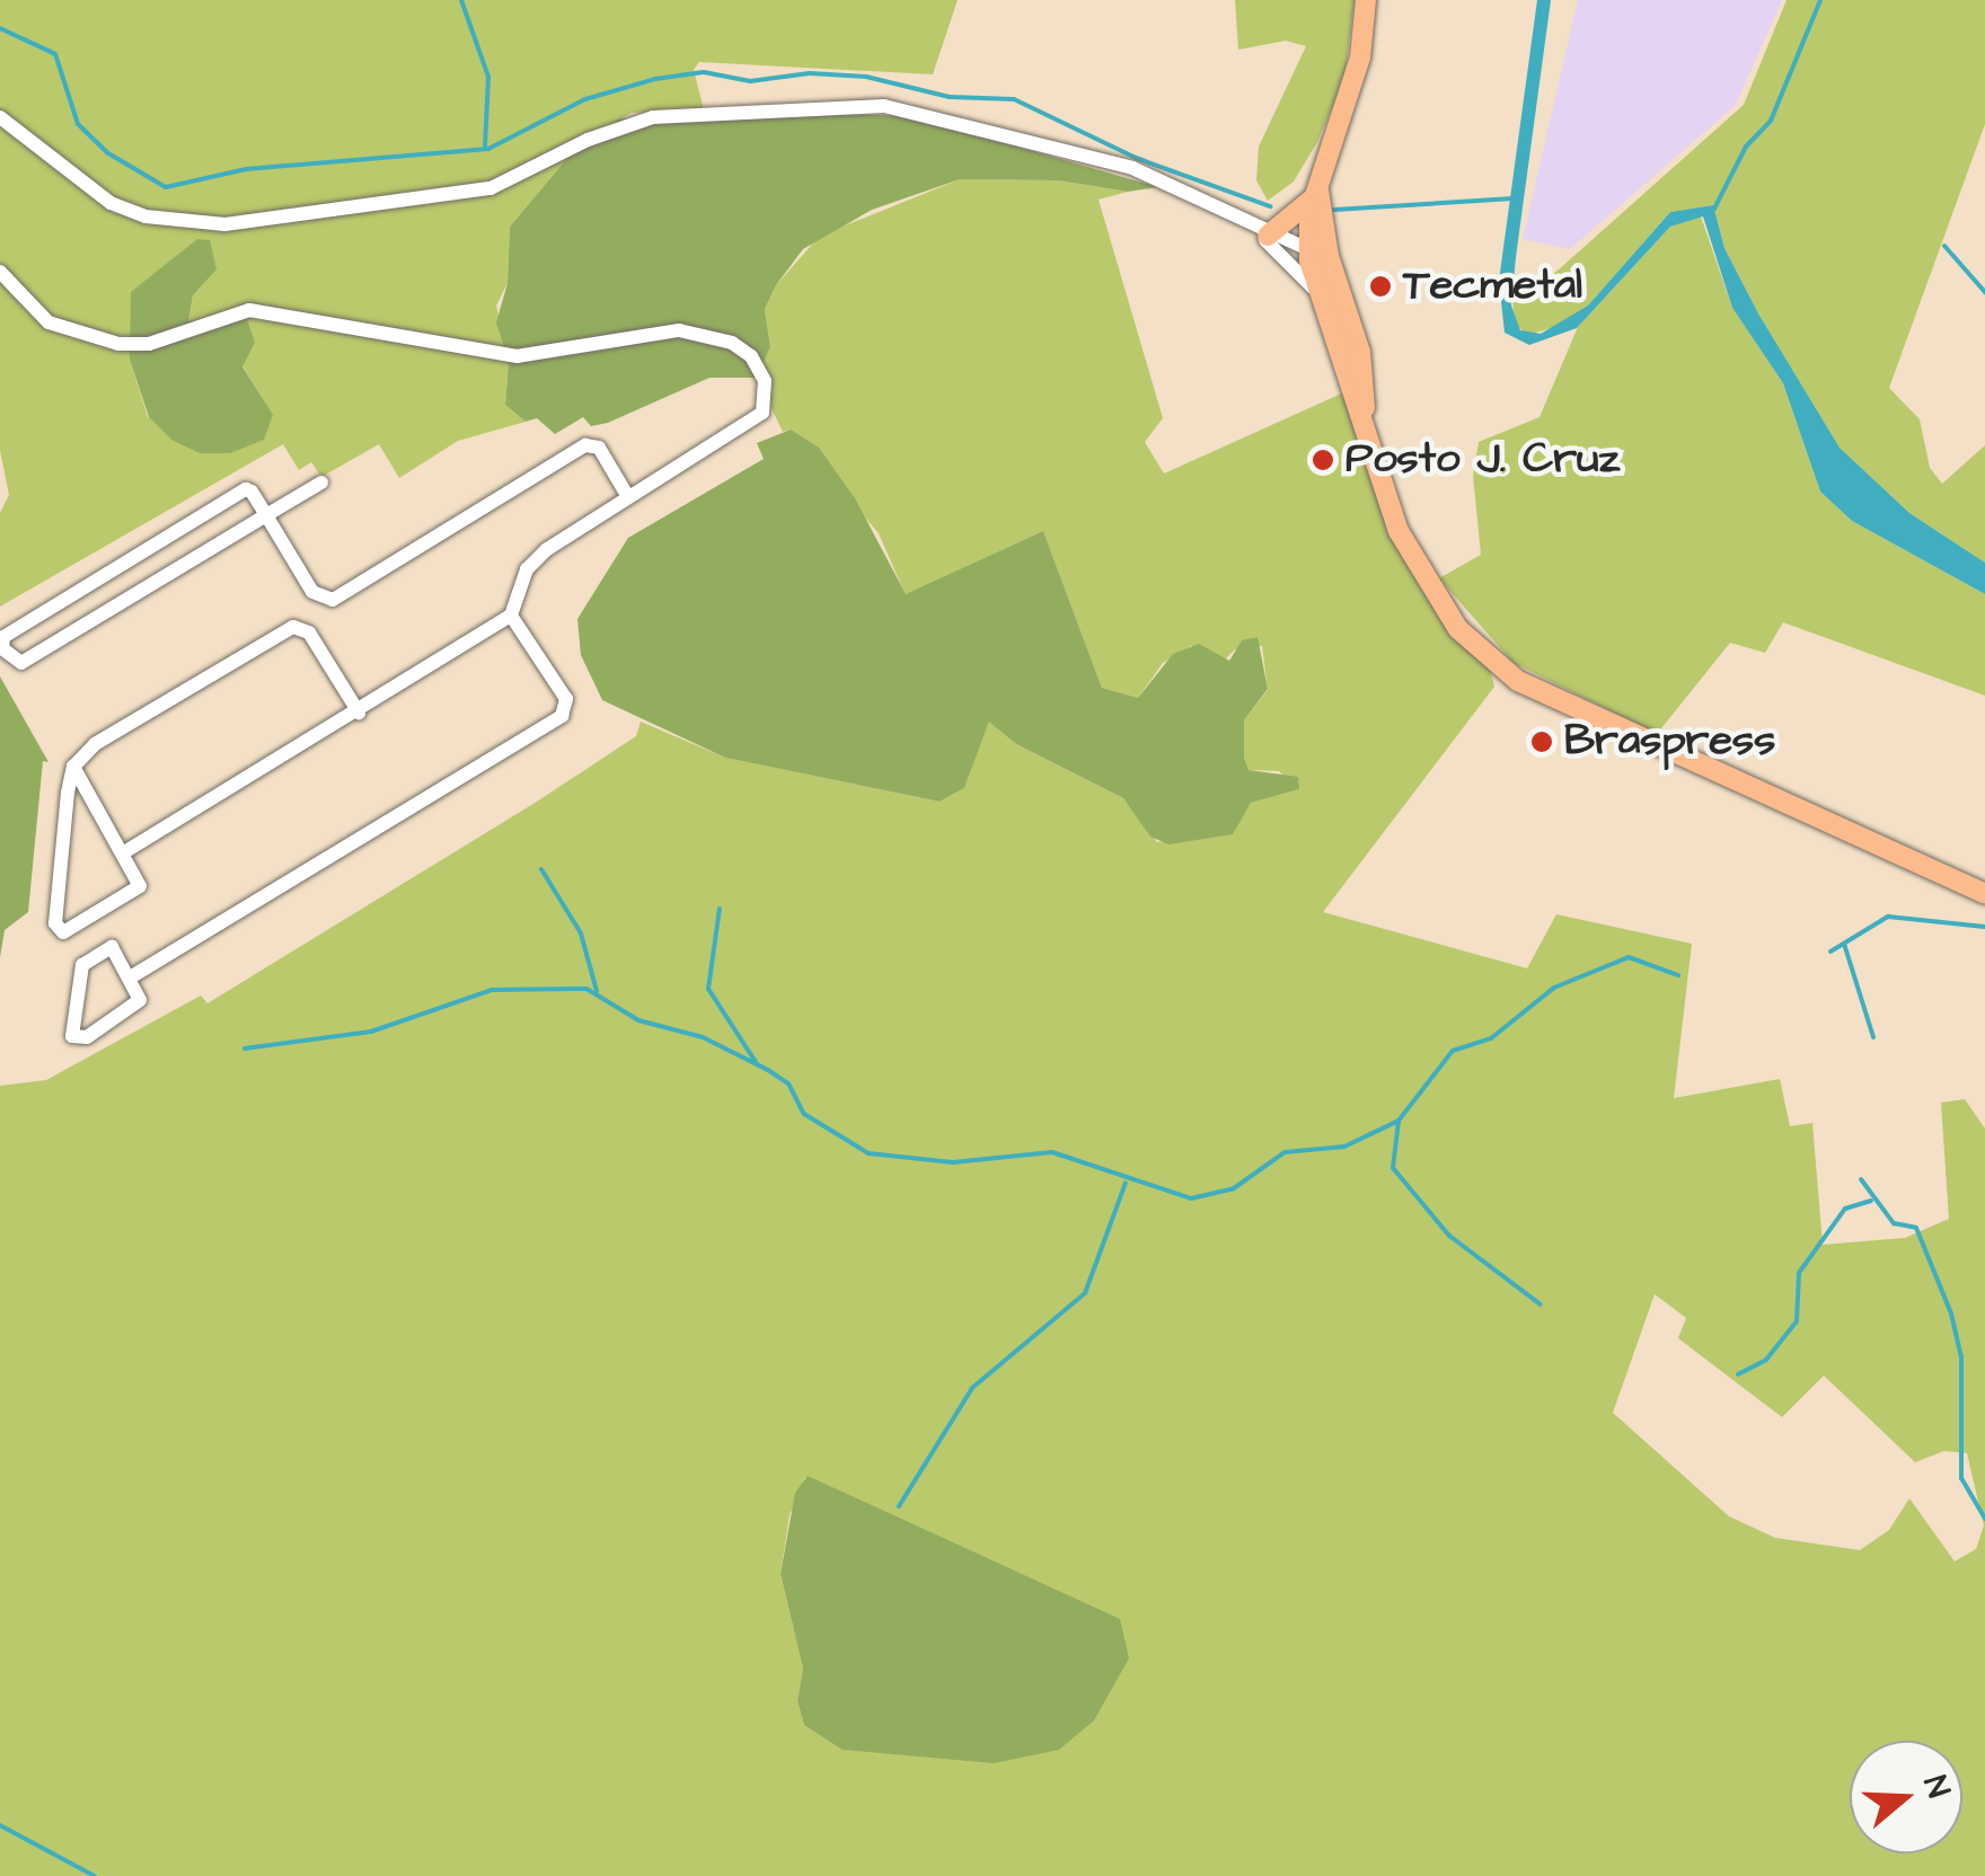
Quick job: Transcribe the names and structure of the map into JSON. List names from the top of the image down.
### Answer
{
  "places": ["Tecmetal", "Posto J. Cruz", "Braspress"],
  "north": "right"
}
